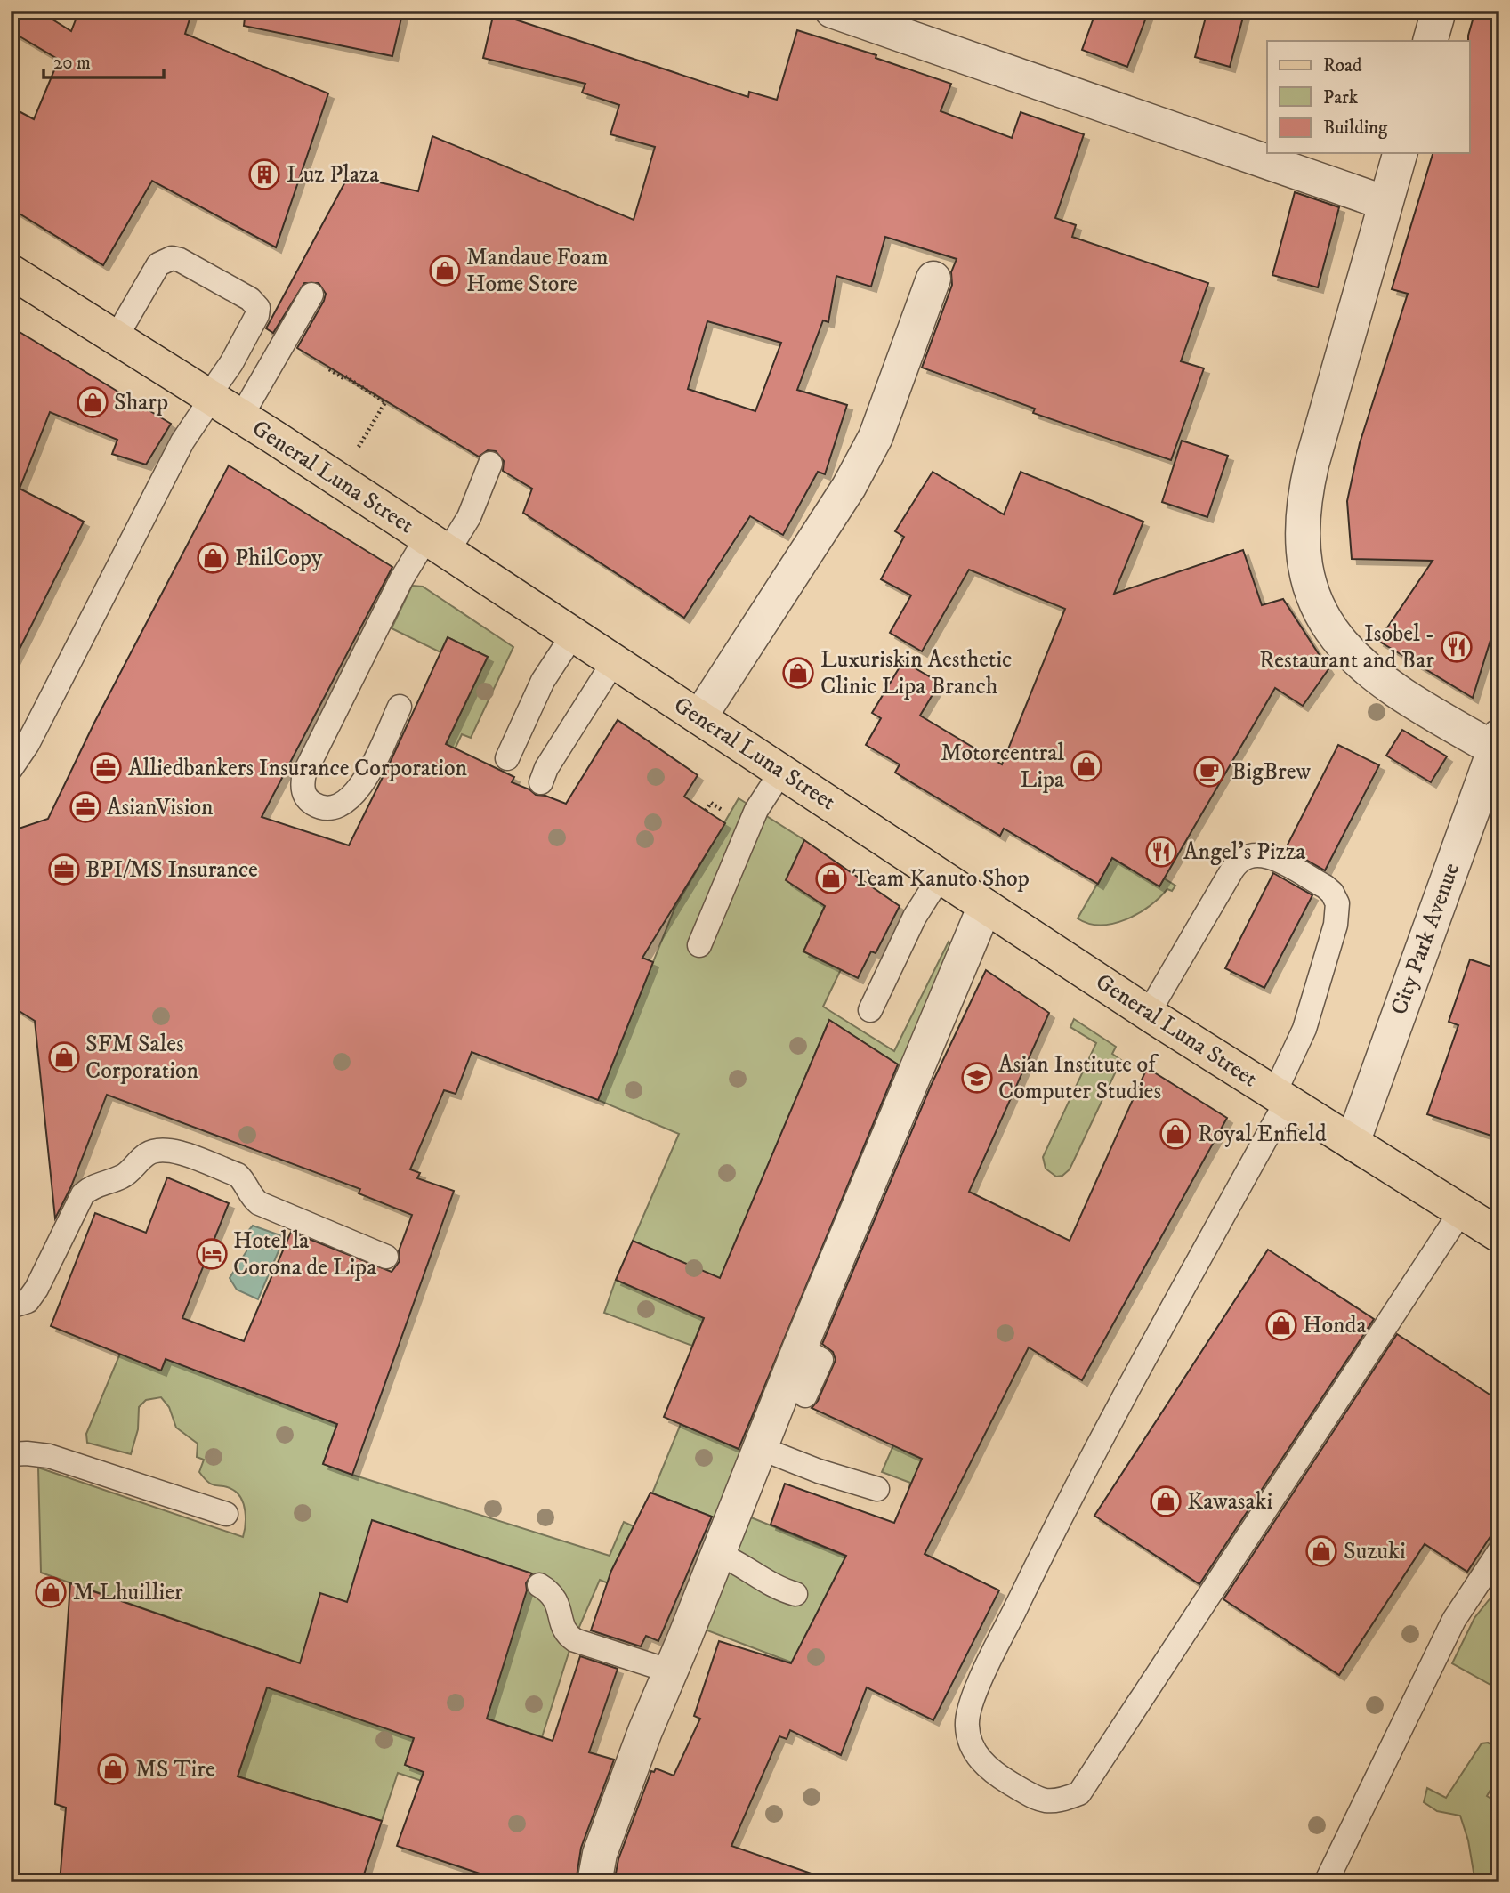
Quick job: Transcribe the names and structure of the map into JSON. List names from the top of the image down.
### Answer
{
  "streets": {
    "main road": ["General Luna Street"],
    "street": ["City Park Avenue"]
  },
  "crossings": [
    ["General Luna Street", "City Park Avenue"]
  ],
  "places": {
    "building": ["Luz Plaza"],
    "shop": [
      "Mandaue Foam Home Store",
      "Sharp",
      "PhilCopy",
      "Luxuriskin Aesthetic Clinic Lipa Branch",
      "Motorcentral Lipa",
      "Team Kanuto Shop",
      "SFM Sales Corporation",
      "Royal Enfield",
      "Honda",
      "Kawasaki",
      "Suzuki",
      "M Lhuillier",
      "MS Tire"
    ],
    "restaurant": ["Isobel - Restaurant and Bar", "Angel's Pizza"],
    "office": ["Alliedbankers Insurance Corporation", "AsianVision", "BPI/MS Insurance"],
    "cafe": ["BigBrew"],
    "school or university": ["Asian Institute of Computer Studies"],
    "hotel": ["Hotel la Corona de Lipa"]
  },
  "legend": ["Road", "Park", "Building"],
  "scale_bar": "20 m"
}
